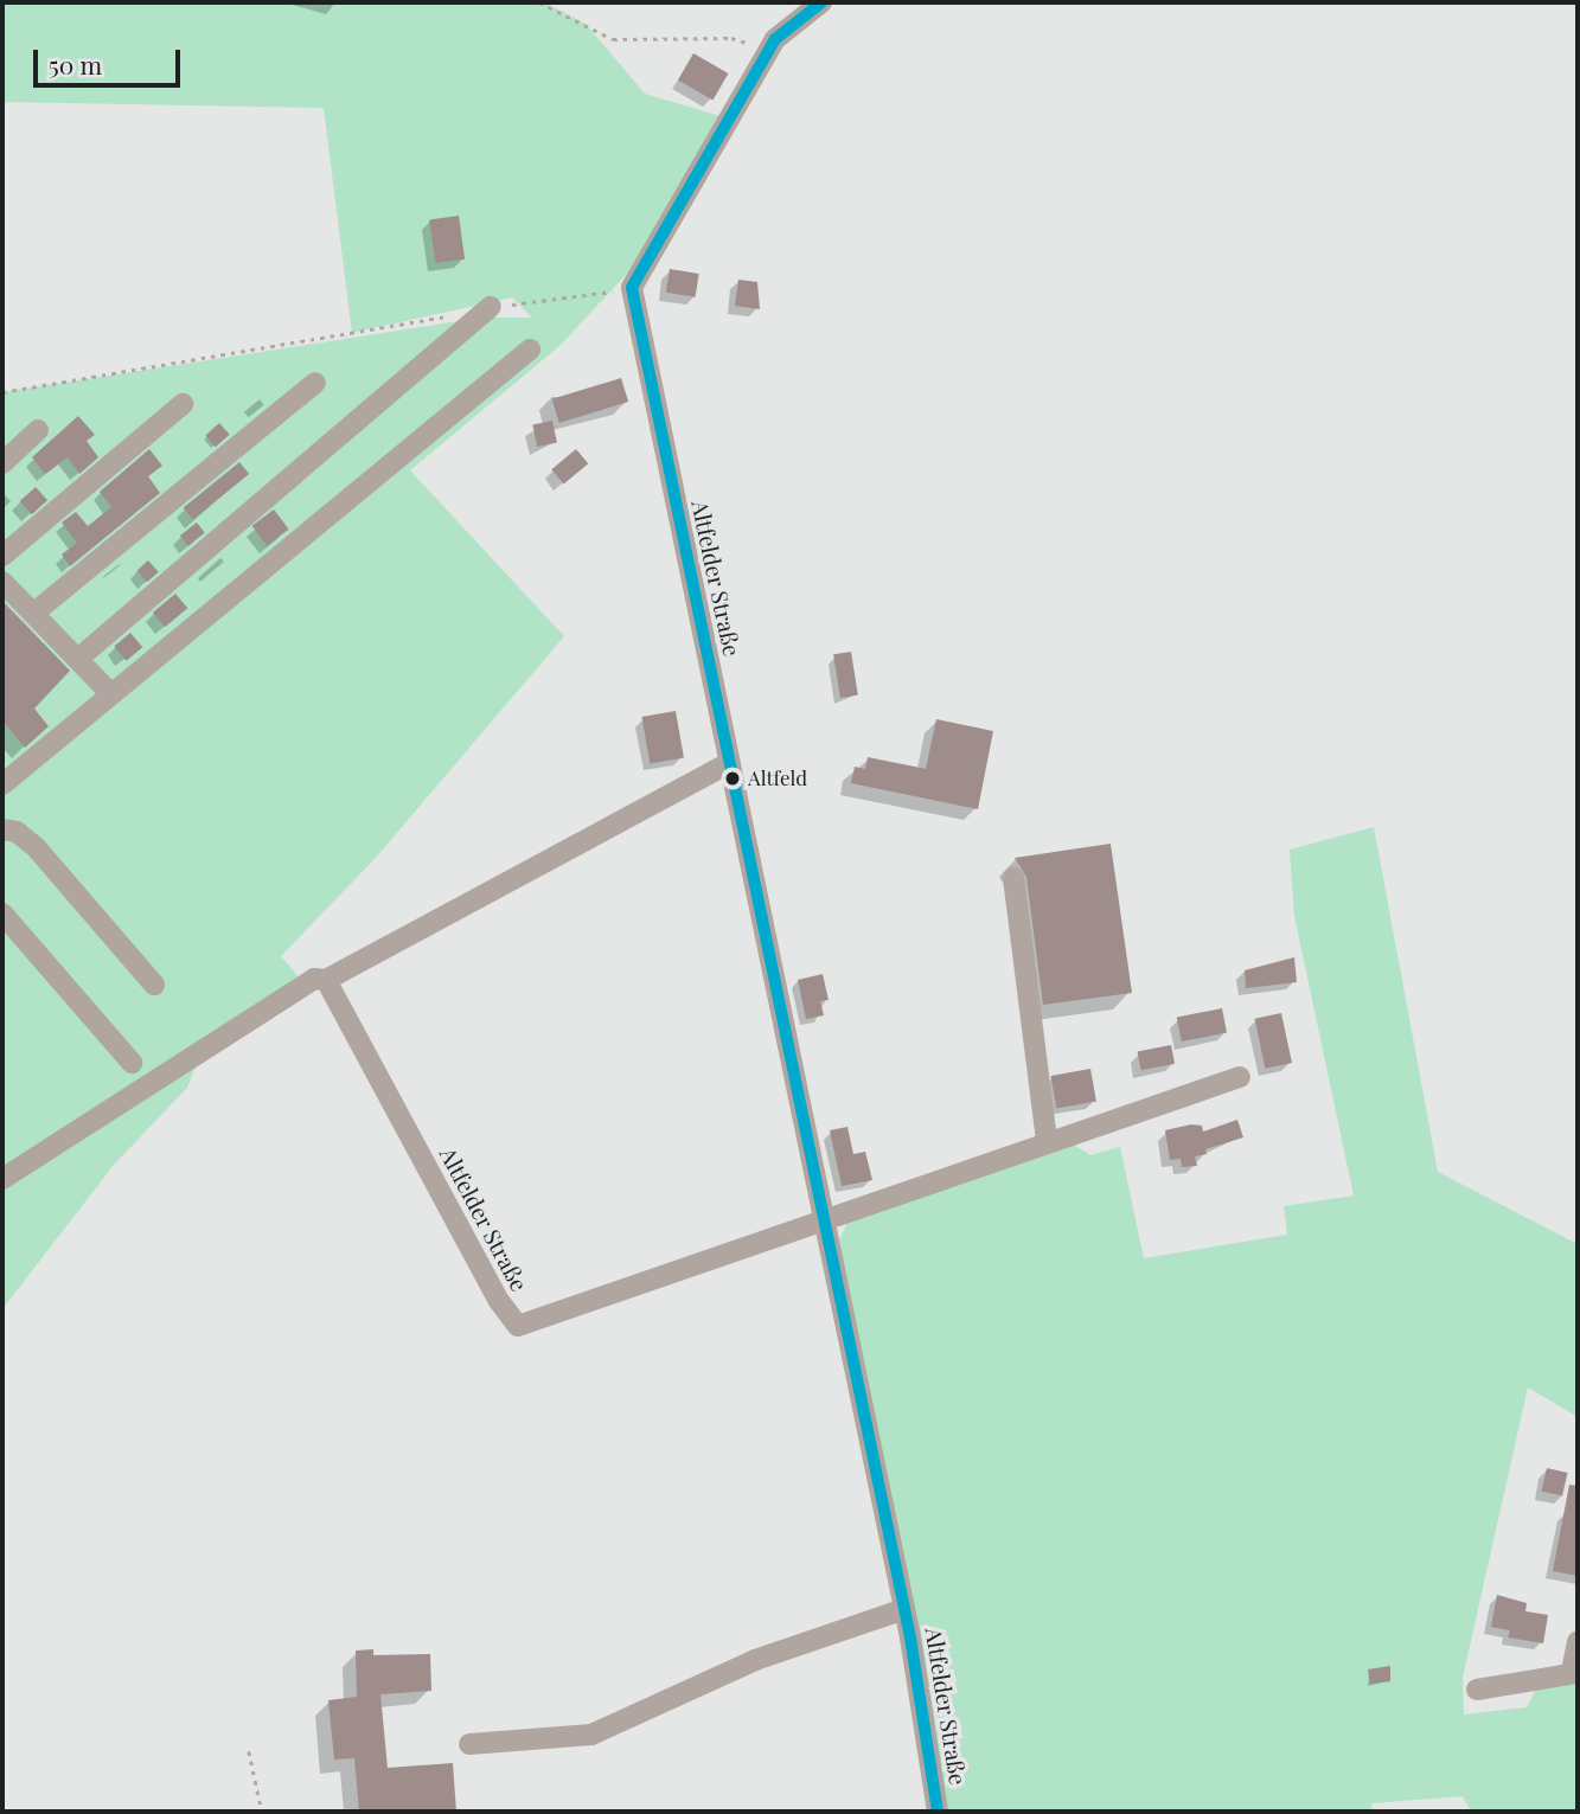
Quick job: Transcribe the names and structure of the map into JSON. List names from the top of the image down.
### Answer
{
  "streets": {
    "street": ["Altfelder Straße"]
  },
  "places": ["Altfeld"],
  "scale_bar": "50 m"
}
